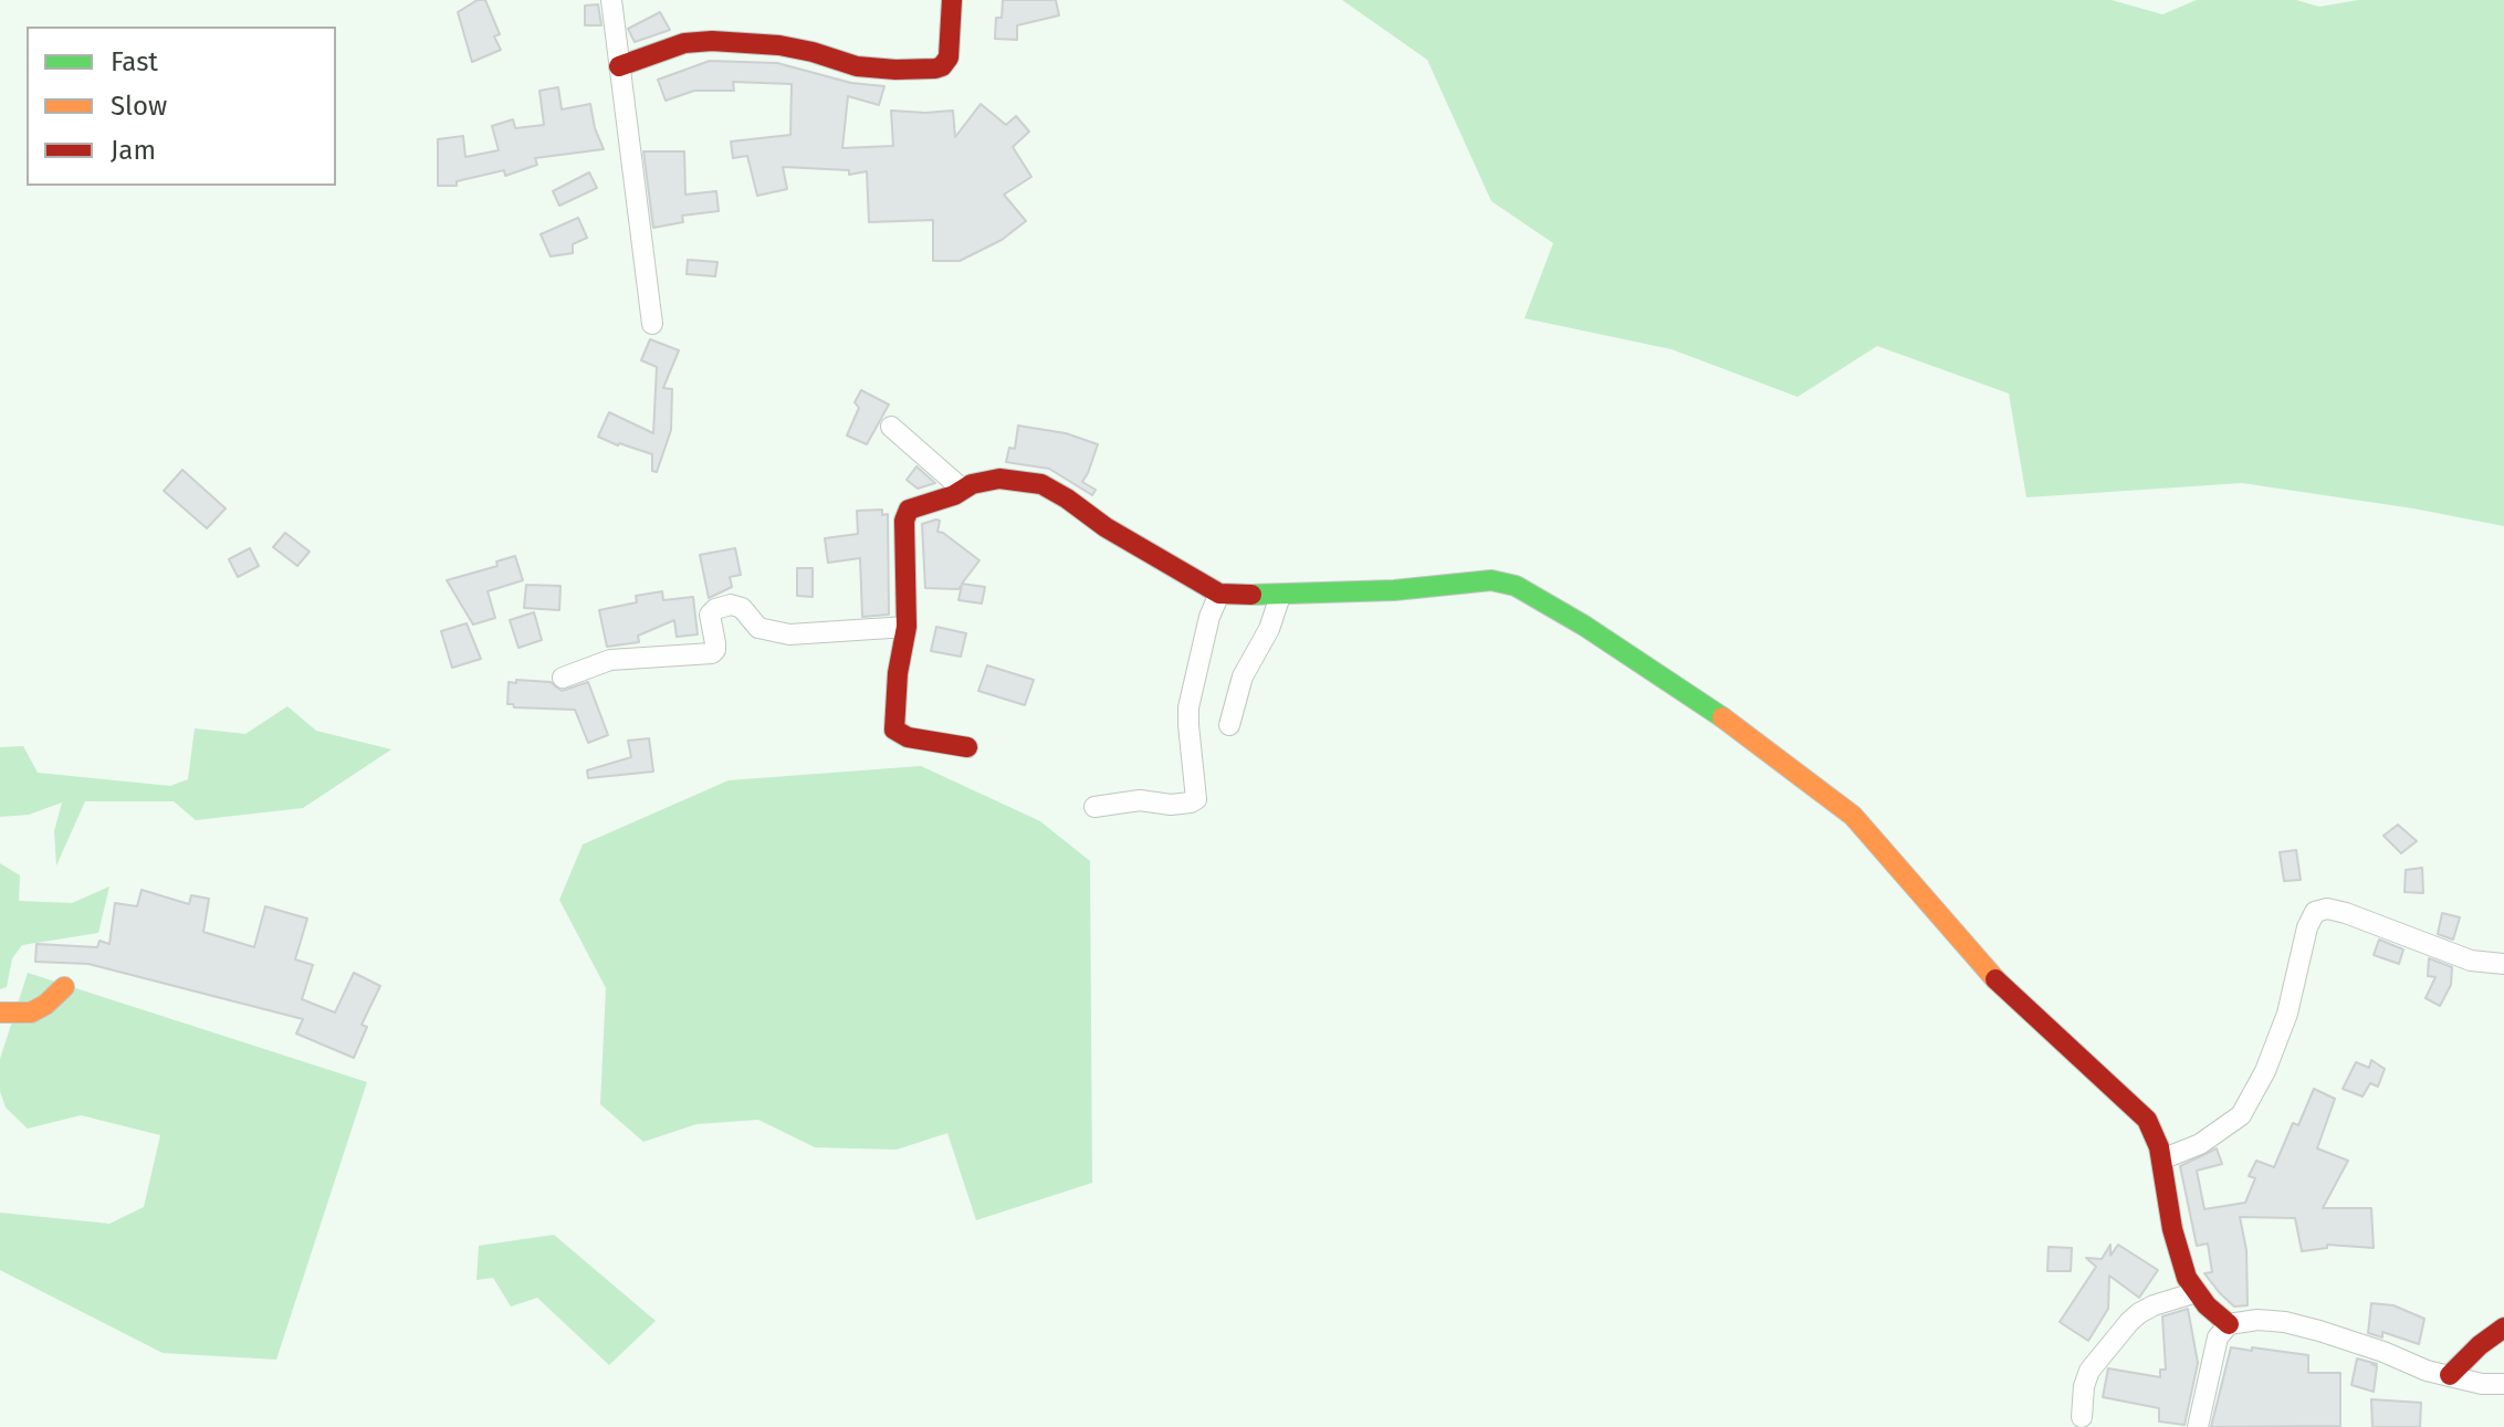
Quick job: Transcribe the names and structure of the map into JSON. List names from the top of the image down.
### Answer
{
  "legend": ["Fast", "Slow", "Jam"]
}
